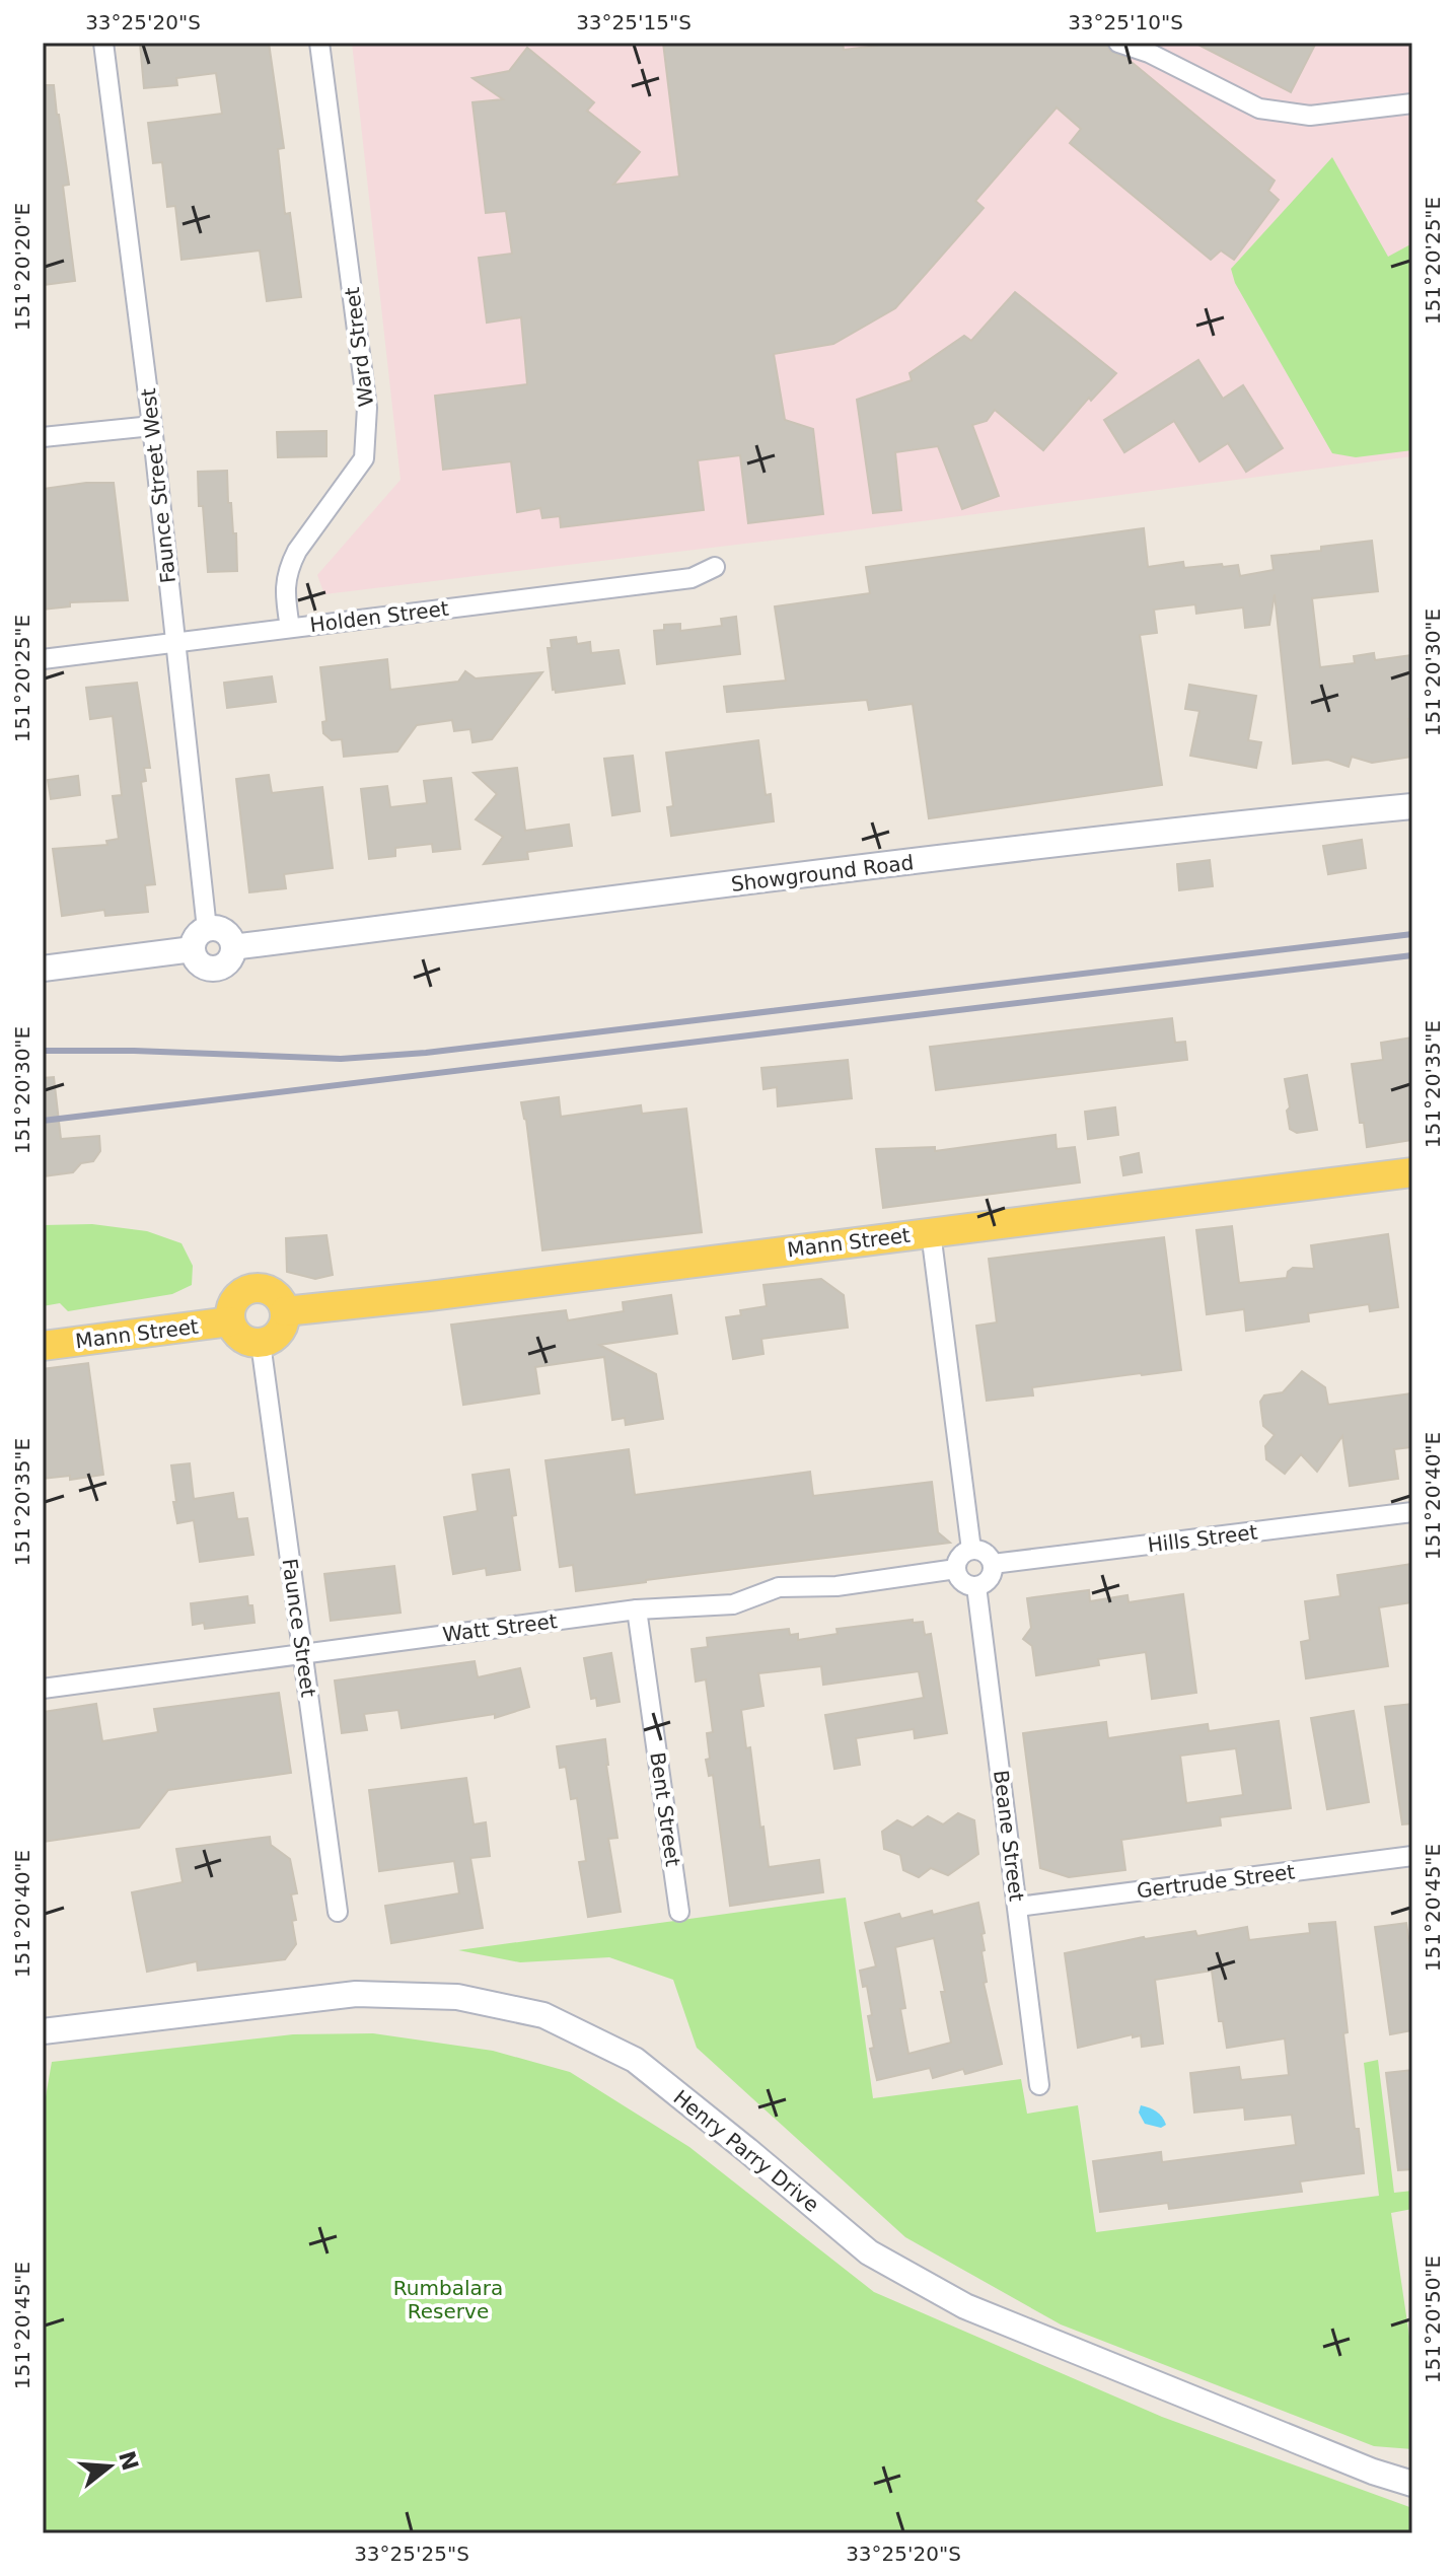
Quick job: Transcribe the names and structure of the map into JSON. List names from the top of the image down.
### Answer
{
  "streets": {
    "main road": ["Showground Road", "Mann Street", "Henry Parry Drive"],
    "street": [
      "Ward Street",
      "Faunce Street West",
      "Holden Street",
      "Hills Street",
      "Faunce Street",
      "Watt Street",
      "Bent Street",
      "Beane Street",
      "Gertrude Street"
    ]
  },
  "crossings": [
    ["Ward Street", "Holden Street"],
    ["Faunce Street West", "Holden Street"],
    ["Faunce Street West", "Showground Road"],
    ["Mann Street", "Faunce Street"],
    ["Hills Street", "Watt Street"],
    ["Hills Street", "Beane Street"],
    ["Faunce Street", "Watt Street"],
    ["Watt Street", "Bent Street"],
    ["Watt Street", "Beane Street"],
    ["Beane Street", "Gertrude Street"]
  ],
  "parks": ["Rumbalara Reserve"],
  "north": "right",
  "coordinates": [
    "33°25'20\"S",
    "33°25'15\"S",
    "33°25'10\"S",
    "151°20'25\"E",
    "151°20'20\"E",
    "151°20'30\"E",
    "151°20'35\"E",
    "151°20'40\"E",
    "151°20'45\"E",
    "151°20'50\"E",
    "33°25'25\"S"
  ]
}
